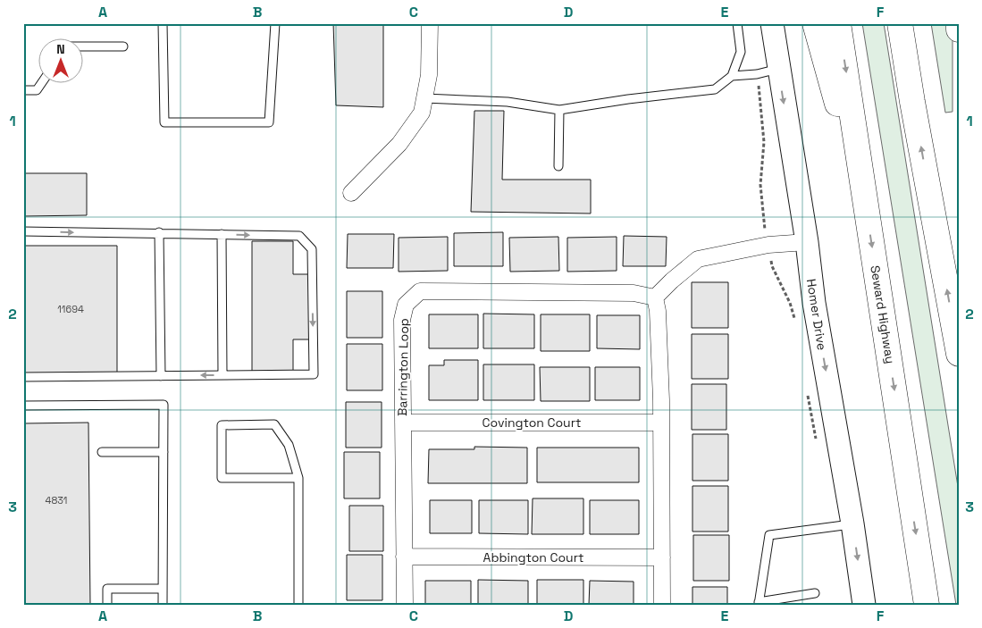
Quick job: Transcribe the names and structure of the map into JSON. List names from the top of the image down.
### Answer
{
  "streets": {
    "highway": ["Seward Highway"],
    "main road": ["Homer Drive"],
    "street": ["Barrington Loop", "Covington Court", "Abbington Court"]
  },
  "crossings": [
    ["Barrington Loop", "Covington Court"],
    ["Barrington Loop", "Abbington Court"]
  ],
  "one_way": ["Homer Drive"],
  "house_numbers": ["11694", "4831"],
  "north": "top",
  "grid": {
    "columns": [
      "A",
      "B",
      "C",
      "D",
      "E",
      "F"
    ],
    "rows": ["1", "2", "3"]
  }
}
